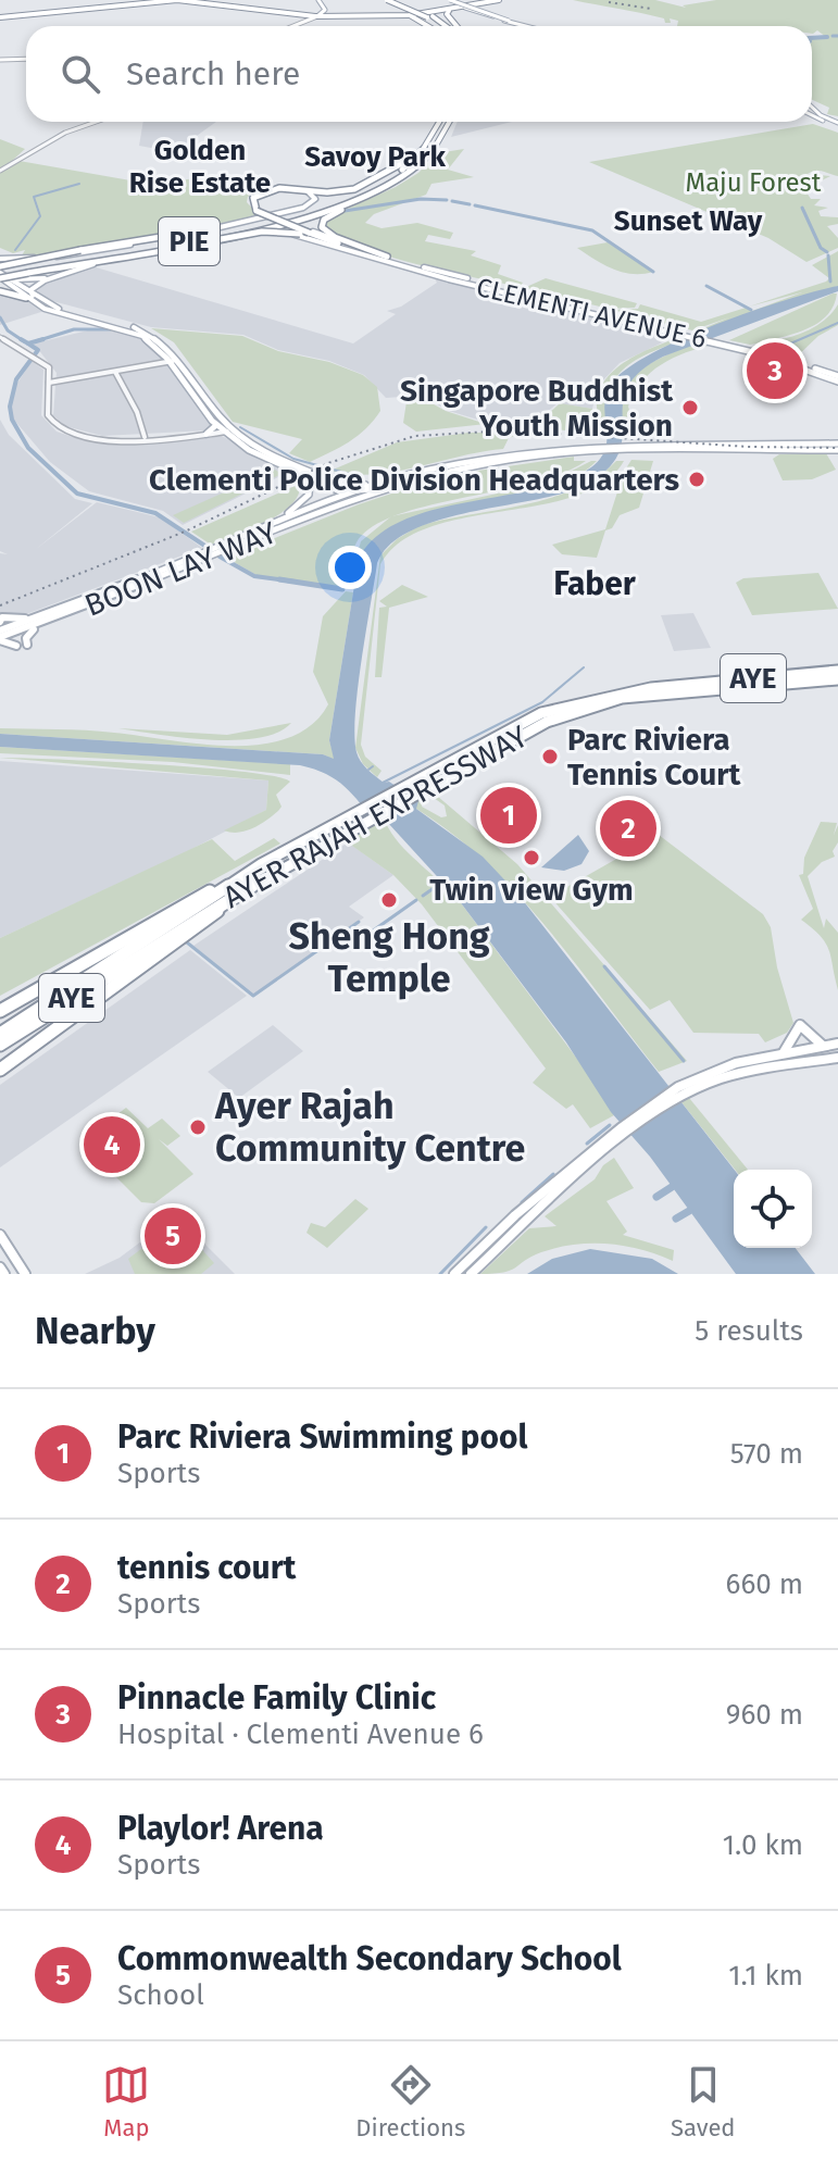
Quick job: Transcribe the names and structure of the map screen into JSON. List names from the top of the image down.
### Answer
{
  "streets": {
    "highway": ["PIE", "AYE", "AYER RAJAH EXPRESSWAY"],
    "main road": ["CLEMENTI AVENUE 6", "BOON LAY WAY"]
  },
  "districts": [
    "Golden Rise Estate",
    "Savoy Park",
    "Sunset Way",
    "Faber"
  ],
  "parks": ["Maju Forest"],
  "places": [
    "Singapore Buddhist Youth Mission",
    "Clementi Police Division Headquarters",
    "Parc Riviera Tennis Court",
    "Twin view Gym",
    "Sheng Hong Temple",
    "Ayer Rajah Community Centre"
  ],
  "page": {
    "search": "Search here",
    "pins": [
      "3",
      "1",
      "2",
      "4",
      "5"
    ],
    "heading": ["Nearby", "5 results"],
    "list": [
      {
        "mark": "1",
        "name": "Parc Riviera Swimming pool",
        "note": "Sports",
        "value": "570 m"
      },
      {
        "mark": "2",
        "name": "tennis court",
        "note": "Sports",
        "value": "660 m"
      },
      {
        "mark": "3",
        "name": "Pinnacle Family Clinic",
        "note": "Hospital · Clementi Avenue 6",
        "value": "960 m"
      },
      {
        "mark": "4",
        "name": "Playlor! Arena",
        "note": "Sports",
        "value": "1.0 km"
      },
      {
        "mark": "5",
        "name": "Commonwealth Secondary School",
        "note": "School",
        "value": "1.1 km"
      }
    ],
    "nav": ["Map", "Directions", "Saved"]
  }
}
